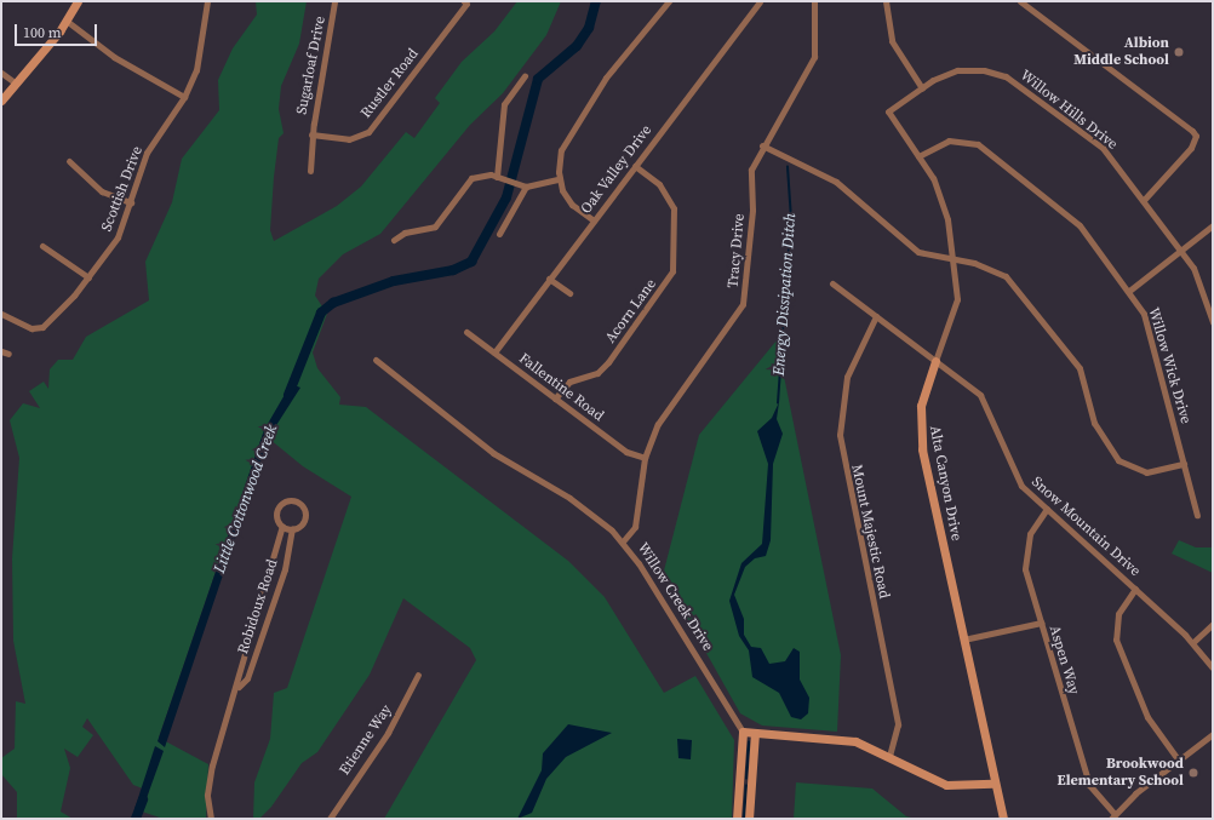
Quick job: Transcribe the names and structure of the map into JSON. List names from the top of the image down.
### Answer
{
  "streets": {
    "street": [
      "Sugarloaf Drive",
      "Rustler Road",
      "Willow Hills Drive",
      "Oak Valley Drive",
      "Scottish Drive",
      "Tracy Drive",
      "Acorn Lane",
      "Willow Wick Drive",
      "Fallentine Road",
      "Alta Canyon Drive",
      "Snow Mountain Drive",
      "Mount Majestic Road",
      "Willow Creek Drive",
      "Robidoux Road",
      "Aspen Way",
      "Etienne Way"
    ]
  },
  "crossings": [
    ["Sugarloaf Drive", "Rustler Road"],
    ["Willow Hills Drive", "Alta Canyon Drive"],
    ["Oak Valley Drive", "Acorn Lane"],
    ["Oak Valley Drive", "Fallentine Road"],
    ["Tracy Drive", "Fallentine Road"],
    ["Tracy Drive", "Willow Creek Drive"],
    ["Acorn Lane", "Fallentine Road"],
    ["Willow Wick Drive", "Alta Canyon Drive"],
    ["Alta Canyon Drive", "Snow Mountain Drive"],
    ["Snow Mountain Drive", "Mount Majestic Road"],
    ["Snow Mountain Drive", "Aspen Way"]
  ],
  "water": ["Energy Dissipation Ditch", "Little Cottonwood Creek"],
  "places": ["Albion Middle School", "Brookwood Elementary School"],
  "scale_bar": "100 m"
}
